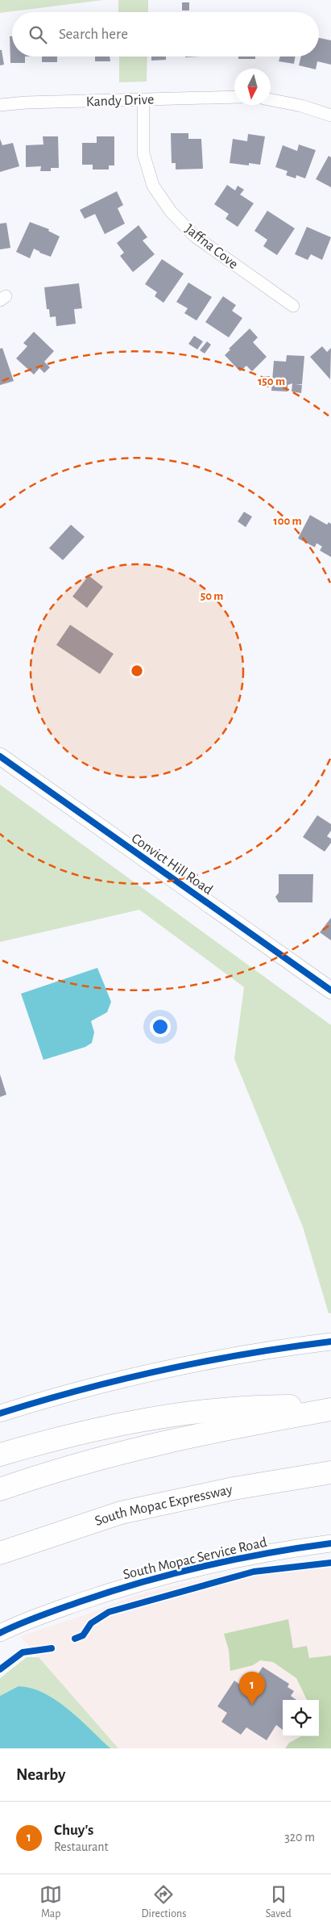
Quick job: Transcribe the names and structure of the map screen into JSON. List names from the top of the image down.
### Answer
{
  "streets": {
    "highway": ["South Mopac Expressway"],
    "street": [
      "Kandy Drive",
      "Jaffna Cove",
      "Convict Hill Road",
      "South Mopac Service Road"
    ]
  },
  "crossings": [
    ["Kandy Drive", "Jaffna Cove"]
  ],
  "north": "bottom",
  "page": {
    "search": "Search here",
    "pins": "1",
    "heading": "Nearby",
    "list": [
      {
        "mark": "1",
        "name": "Chuy's",
        "note": "Restaurant",
        "value": "320 m"
      }
    ],
    "nav": ["Map", "Directions", "Saved"]
  },
  "rings": ["150 m", "100 m", "50 m"]
}
